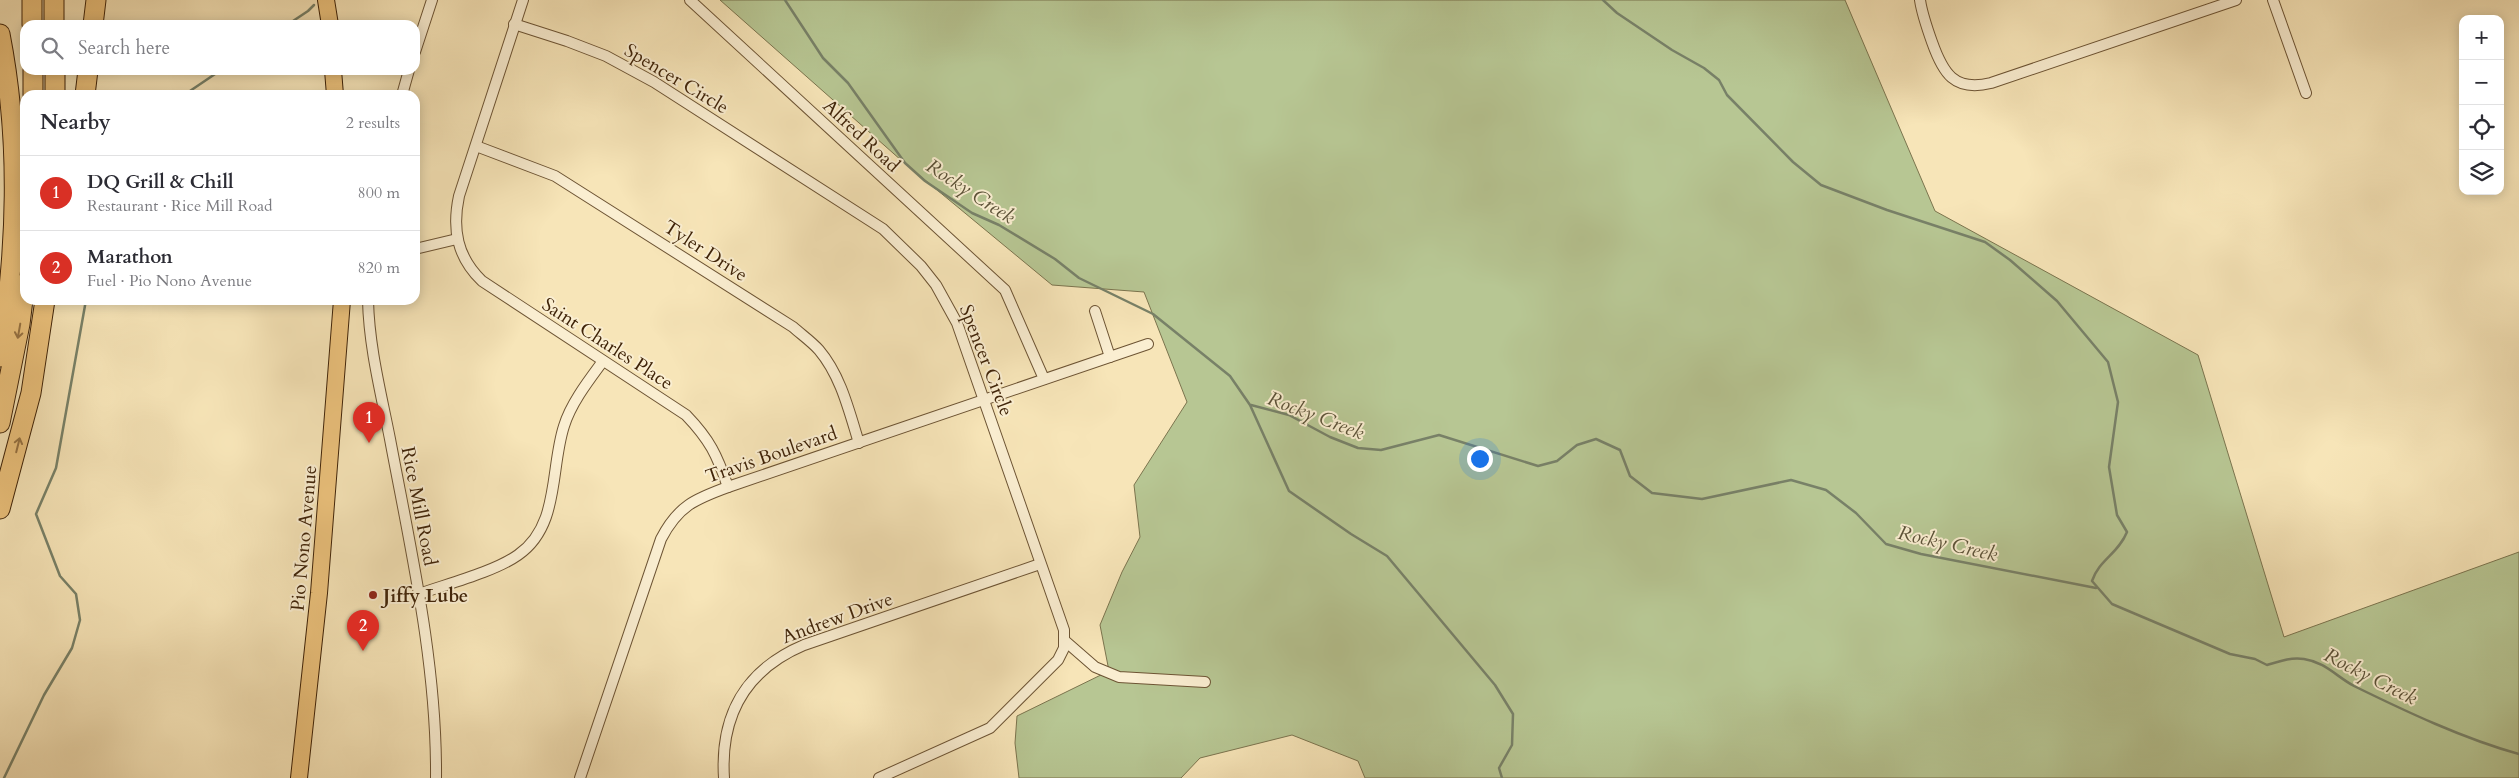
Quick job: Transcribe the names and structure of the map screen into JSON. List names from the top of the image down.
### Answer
{
  "streets": {
    "main road": ["Pio Nono Avenue"],
    "street": [
      "Spencer Circle",
      "Alfred Road",
      "Tyler Drive",
      "Saint Charles Place",
      "Travis Boulevard",
      "Rice Mill Road",
      "Andrew Drive"
    ]
  },
  "crossings": [
    ["Spencer Circle", "Saint Charles Place"],
    ["Spencer Circle", "Travis Boulevard"],
    ["Spencer Circle", "Andrew Drive"],
    ["Alfred Road", "Travis Boulevard"],
    ["Tyler Drive", "Saint Charles Place"],
    ["Tyler Drive", "Travis Boulevard"],
    ["Saint Charles Place", "Travis Boulevard"]
  ],
  "water": ["Rocky Creek"],
  "places": ["Jiffy Lube"],
  "page": {
    "map_buttons": ["+", "−"],
    "search": "Search here",
    "heading": ["Nearby", "2 results"],
    "list": [
      {
        "mark": "1",
        "name": "DQ Grill & Chill",
        "note": "Restaurant · Rice Mill Road",
        "value": "800 m"
      },
      {
        "mark": "2",
        "name": "Marathon",
        "note": "Fuel · Pio Nono Avenue",
        "value": "820 m"
      }
    ],
    "pins": ["1", "2"]
  }
}
